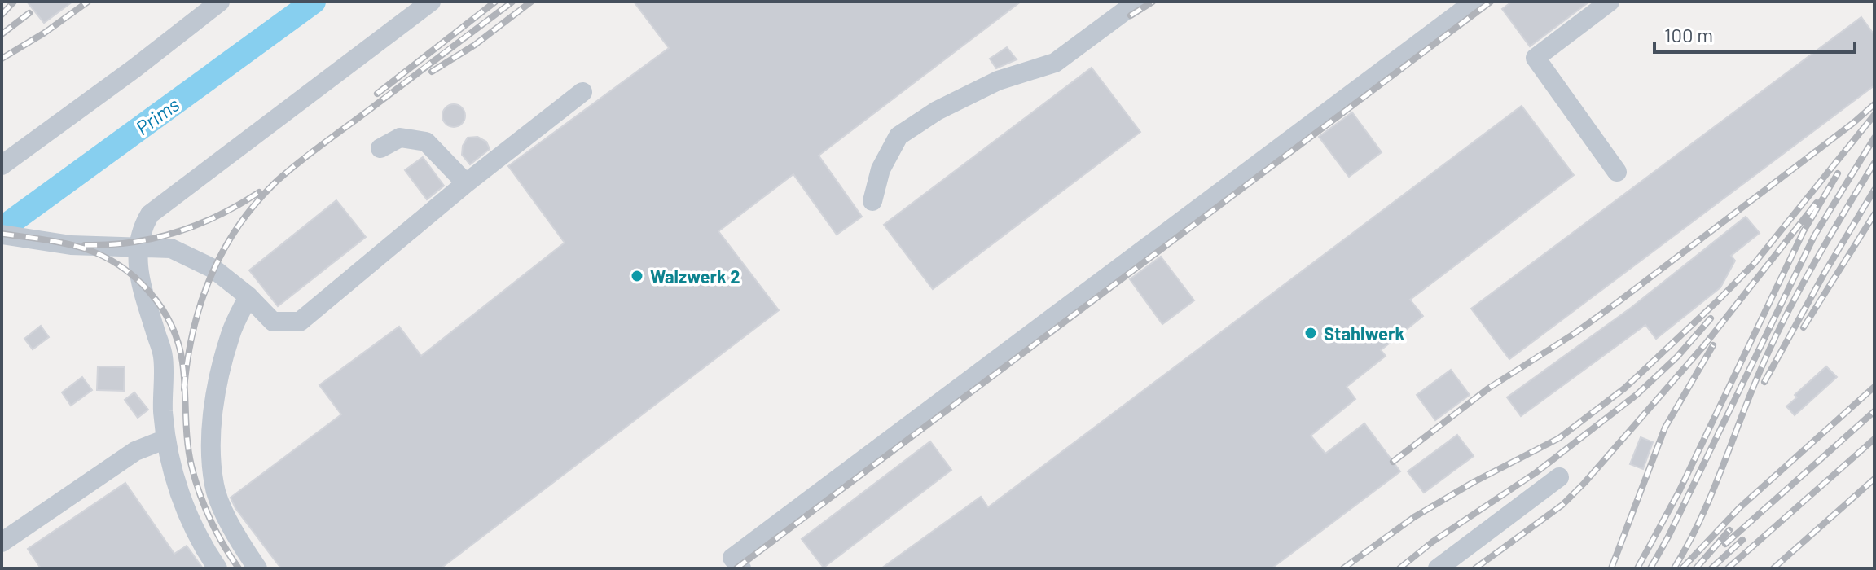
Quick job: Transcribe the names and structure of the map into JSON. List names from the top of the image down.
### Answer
{
  "water": ["Prims"],
  "places": ["Walzwerk 2", "Stahlwerk"],
  "scale_bar": "100 m"
}
